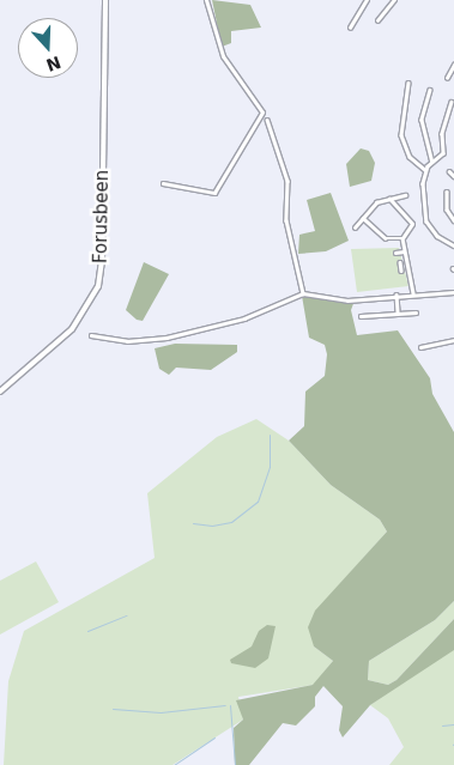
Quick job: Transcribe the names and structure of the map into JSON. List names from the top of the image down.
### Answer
{
  "streets": {
    "main road": ["Forusbeen"]
  },
  "north": "bottom"
}
